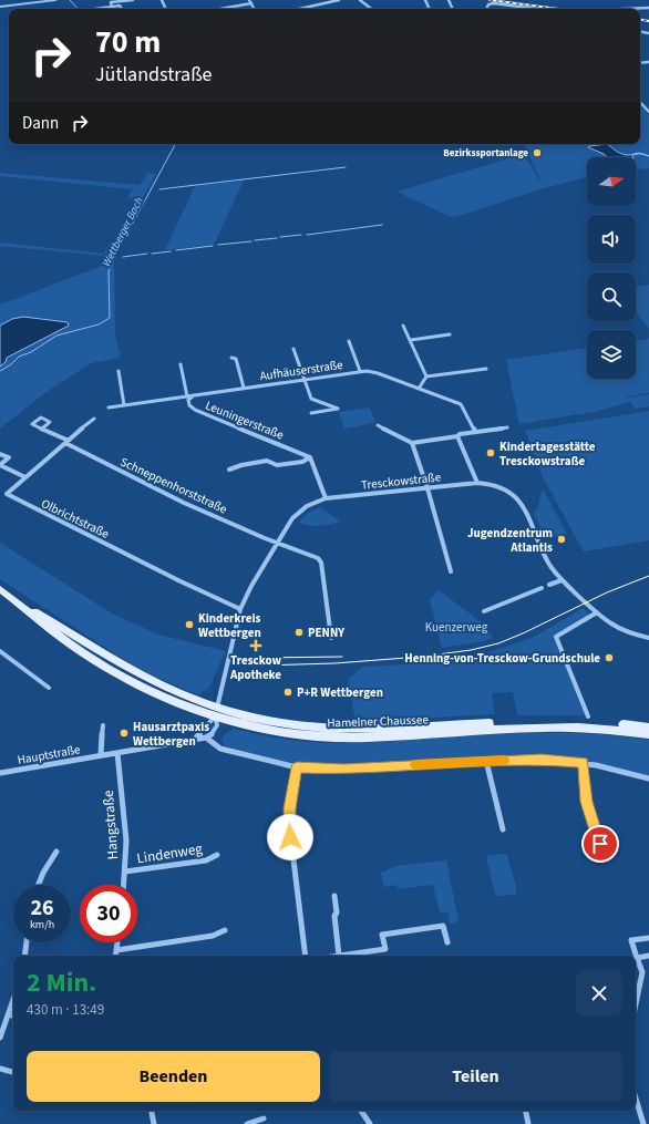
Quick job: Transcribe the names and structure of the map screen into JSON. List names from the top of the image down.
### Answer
{
  "streets": {
    "main road": ["Hamelner Chaussee"],
    "street": [
      "Aufhäuserstraße",
      "Leuningerstraße",
      "Tresckowstraße",
      "Schneppenhorststraße",
      "Olbrichtstraße",
      "Hauptstraße",
      "Hangstraße",
      "Lindenweg"
    ]
  },
  "crossings": [
    ["Aufhäuserstraße", "Leuningerstraße"],
    ["Tresckowstraße", "Schneppenhorststraße"],
    ["Tresckowstraße", "Olbrichtstraße"],
    ["Tresckowstraße", "Hamelner Chaussee"],
    ["Schneppenhorststraße", "Olbrichtstraße"],
    ["Hauptstraße", "Hangstraße"],
    ["Hangstraße", "Lindenweg"]
  ],
  "water": ["Wettberger Bach"],
  "parks": ["Kuenzerweg"],
  "places": {
    "other": [
      "Bezirkssportanlage",
      "Kindertagesstätte Tresckowstraße",
      "Jugendzentrum Atlantis",
      "Kinderkreis Wettbergen",
      "PENNY",
      "Henning-von-Tresckow-Grundschule",
      "P+R Wettbergen",
      "Hausarztpaxis Wettbergen"
    ],
    "health": ["Tresckow Apotheke"]
  },
  "north": "right",
  "page": {
    "turn": ["70 m", "Jütlandstraße"],
    "then": "Dann",
    "speed": "26 km/h",
    "limit": "30",
    "heading": ["2 Min.", "430 m · 13:49"],
    "buttons": ["Beenden", "Teilen"]
  }
}
